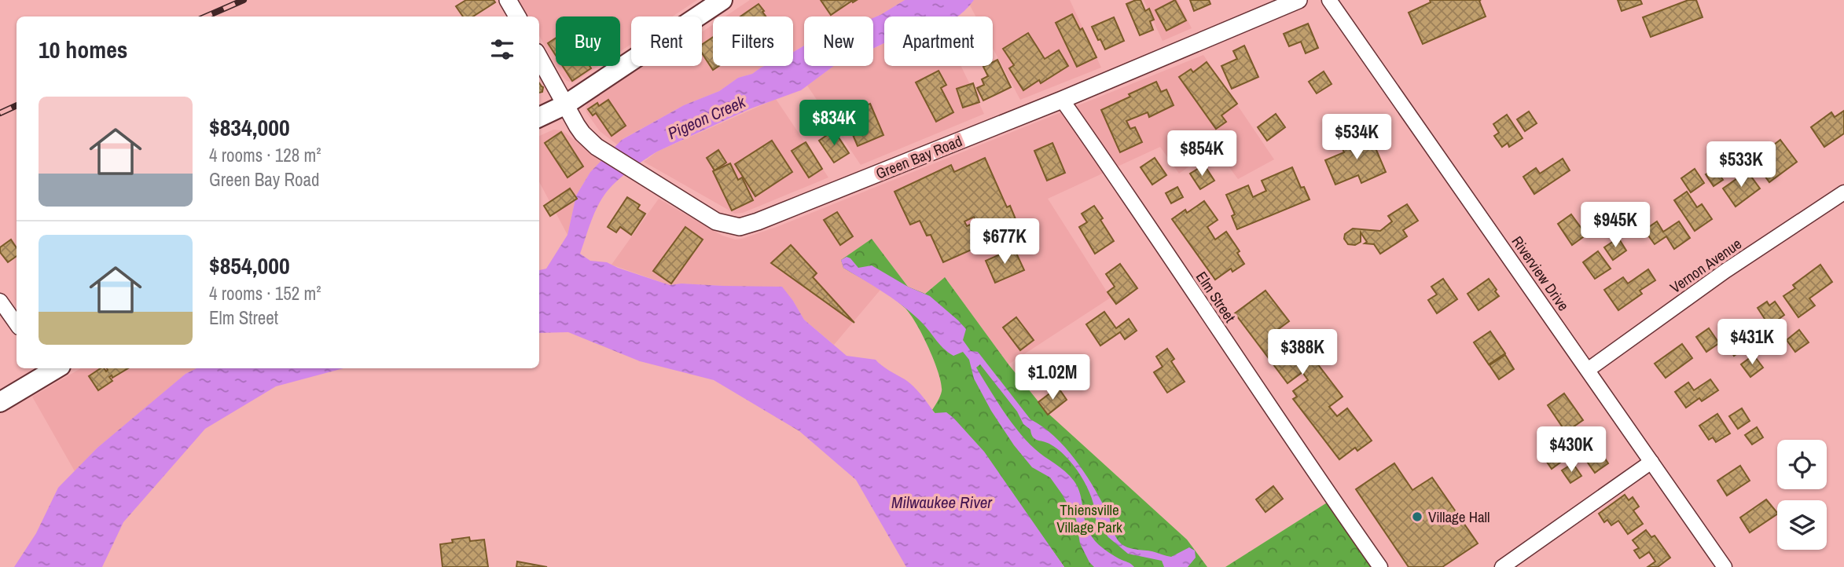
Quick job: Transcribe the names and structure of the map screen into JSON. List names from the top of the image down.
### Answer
{
  "streets": {
    "street": [
      "Green Bay Road",
      "Vernon Avenue",
      "Riverview Drive",
      "Elm Street"
    ]
  },
  "crossings": [
    ["Green Bay Road", "Elm Street"],
    ["Vernon Avenue", "Riverview Drive"]
  ],
  "water": ["Pigeon Creek", "Milwaukee River"],
  "parks": ["Thiensville Village Park"],
  "places": ["Village Hall"],
  "page": {
    "chip": [
      "Buy",
      "Rent",
      "Filters",
      "New",
      "Apartment"
    ],
    "heading": "10 homes",
    "list": [
      {
        "name": "$834,000",
        "note": "4 rooms · 128 m² · Green Bay Road"
      },
      {
        "name": "$854,000",
        "note": "4 rooms · 152 m² · Elm Street"
      }
    ],
    "price": [
      "$834K",
      "$534K",
      "$854K",
      "$533K",
      "$945K",
      "$677K",
      "$431K",
      "$388K",
      "$1.02M",
      "$430K"
    ]
  }
}
